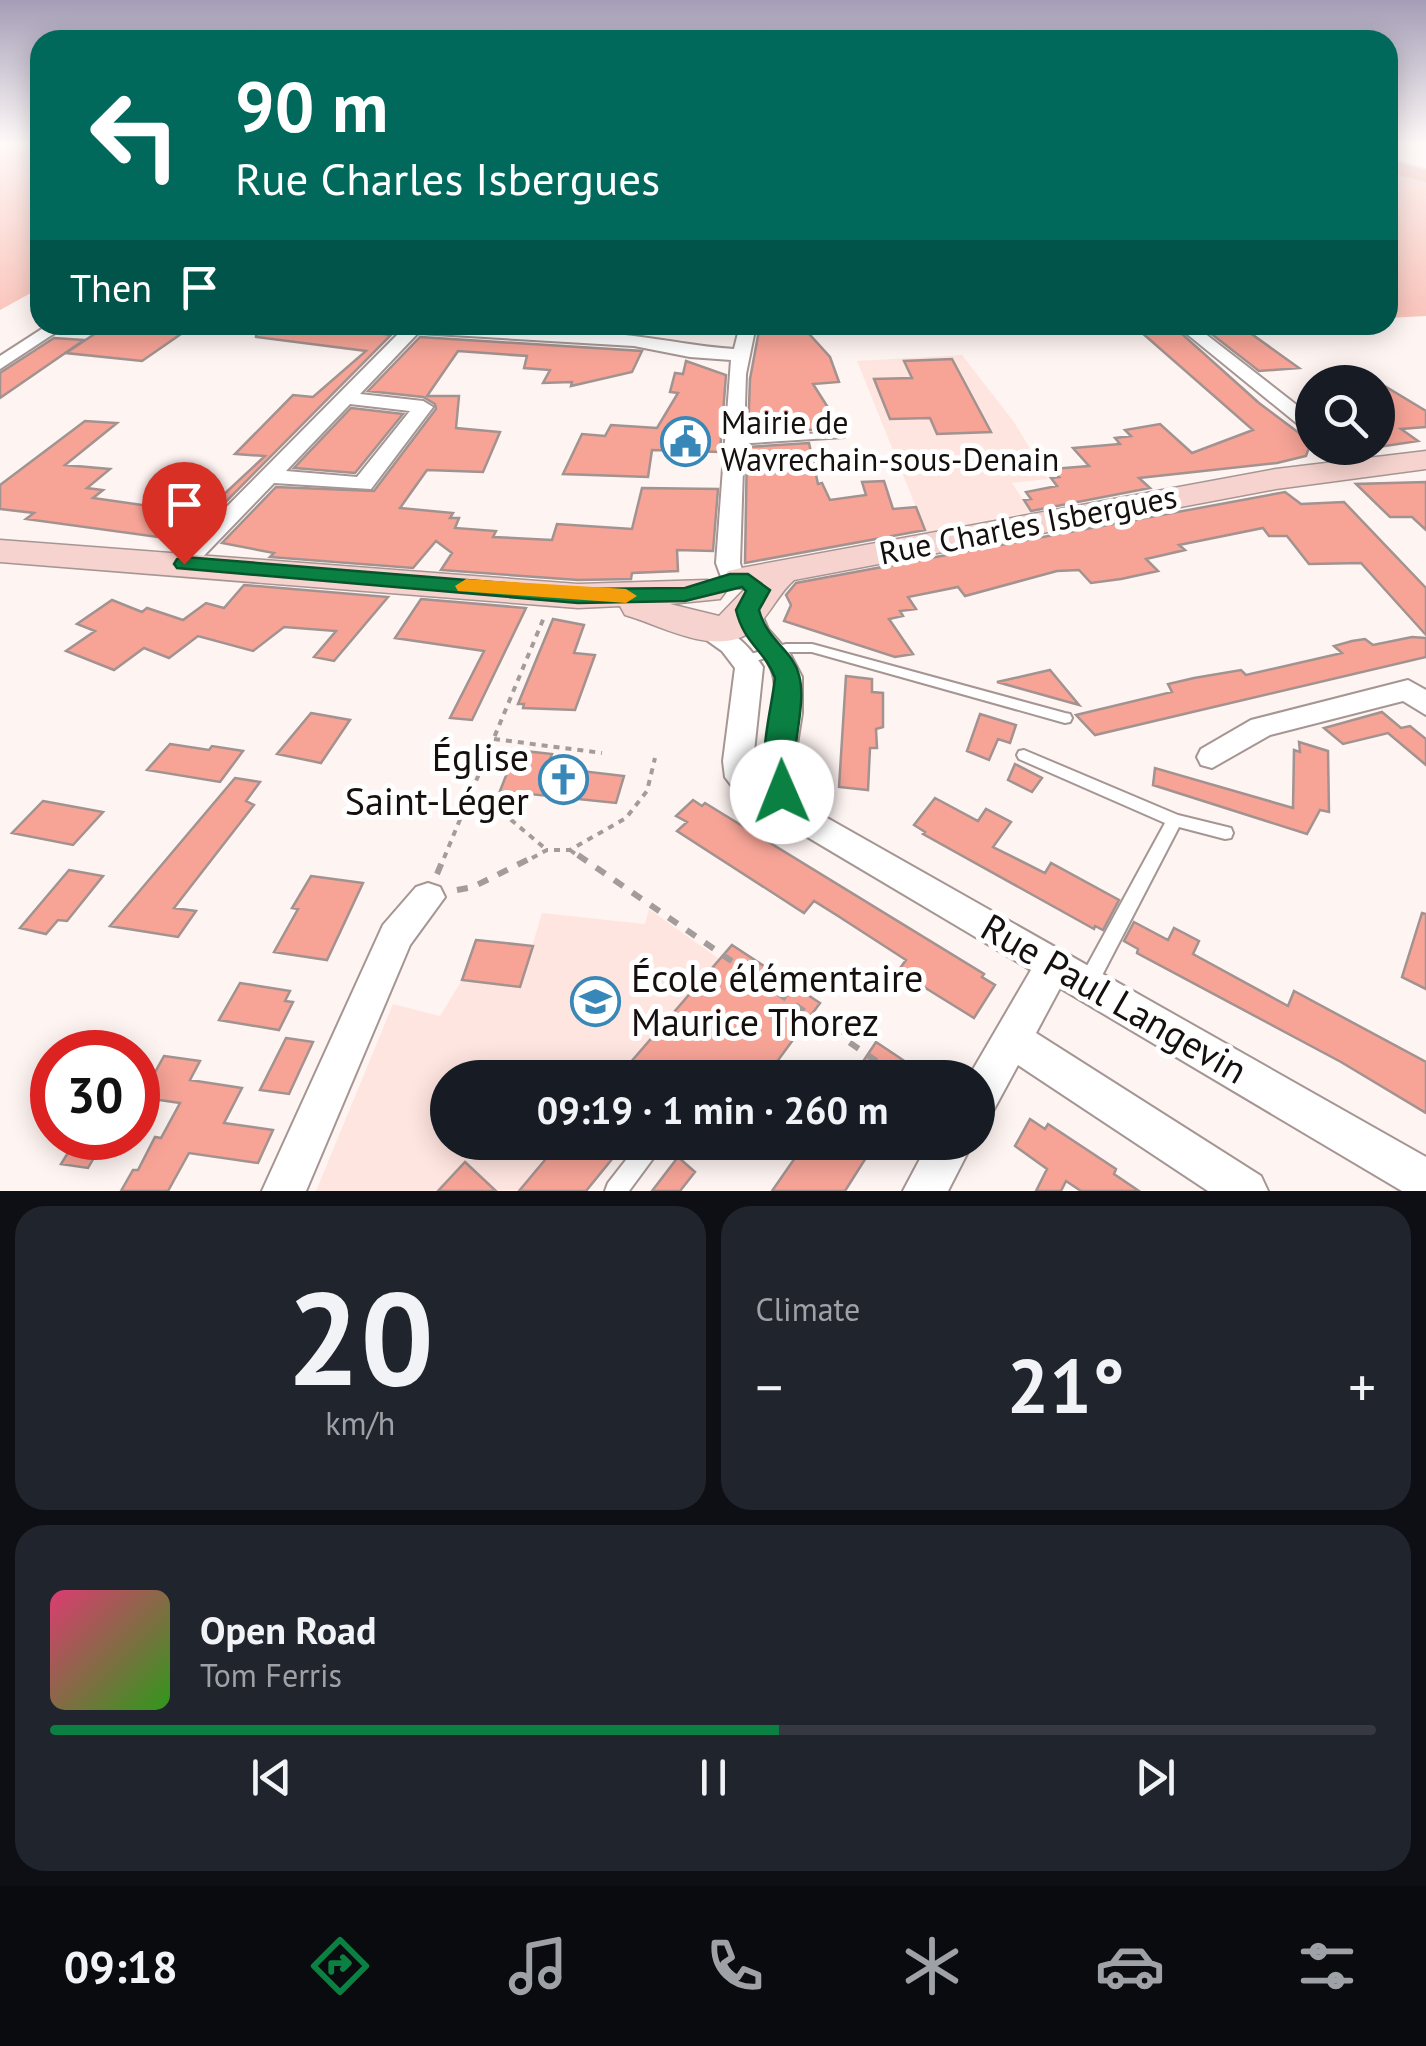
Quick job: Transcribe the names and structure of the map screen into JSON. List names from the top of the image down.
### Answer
{
  "streets": {
    "main road": ["Rue Charles Isbergues"],
    "street": ["Rue Paul Langevin"]
  },
  "crossings": [
    ["Rue Charles Isbergues", "Rue Paul Langevin"]
  ],
  "places": {
    "public building": ["Mairie de Wavrechain-sous-Denain"],
    "church": ["Église Saint-Léger"],
    "school or university": ["École élémentaire Maurice Thorez"]
  },
  "page": {
    "turn": ["90 m", "Rue Charles Isbergues"],
    "then": "Then",
    "limit": "30",
    "trip": "09:19 · 1 min · 260 m",
    "tile": [
      ["20", "km/h"],
      "Climate"
    ],
    "heat": ["−", "21°", "+"],
    "song": ["Open Road", "Tom Ferris"],
    "tabs": "09:18"
  }
}
